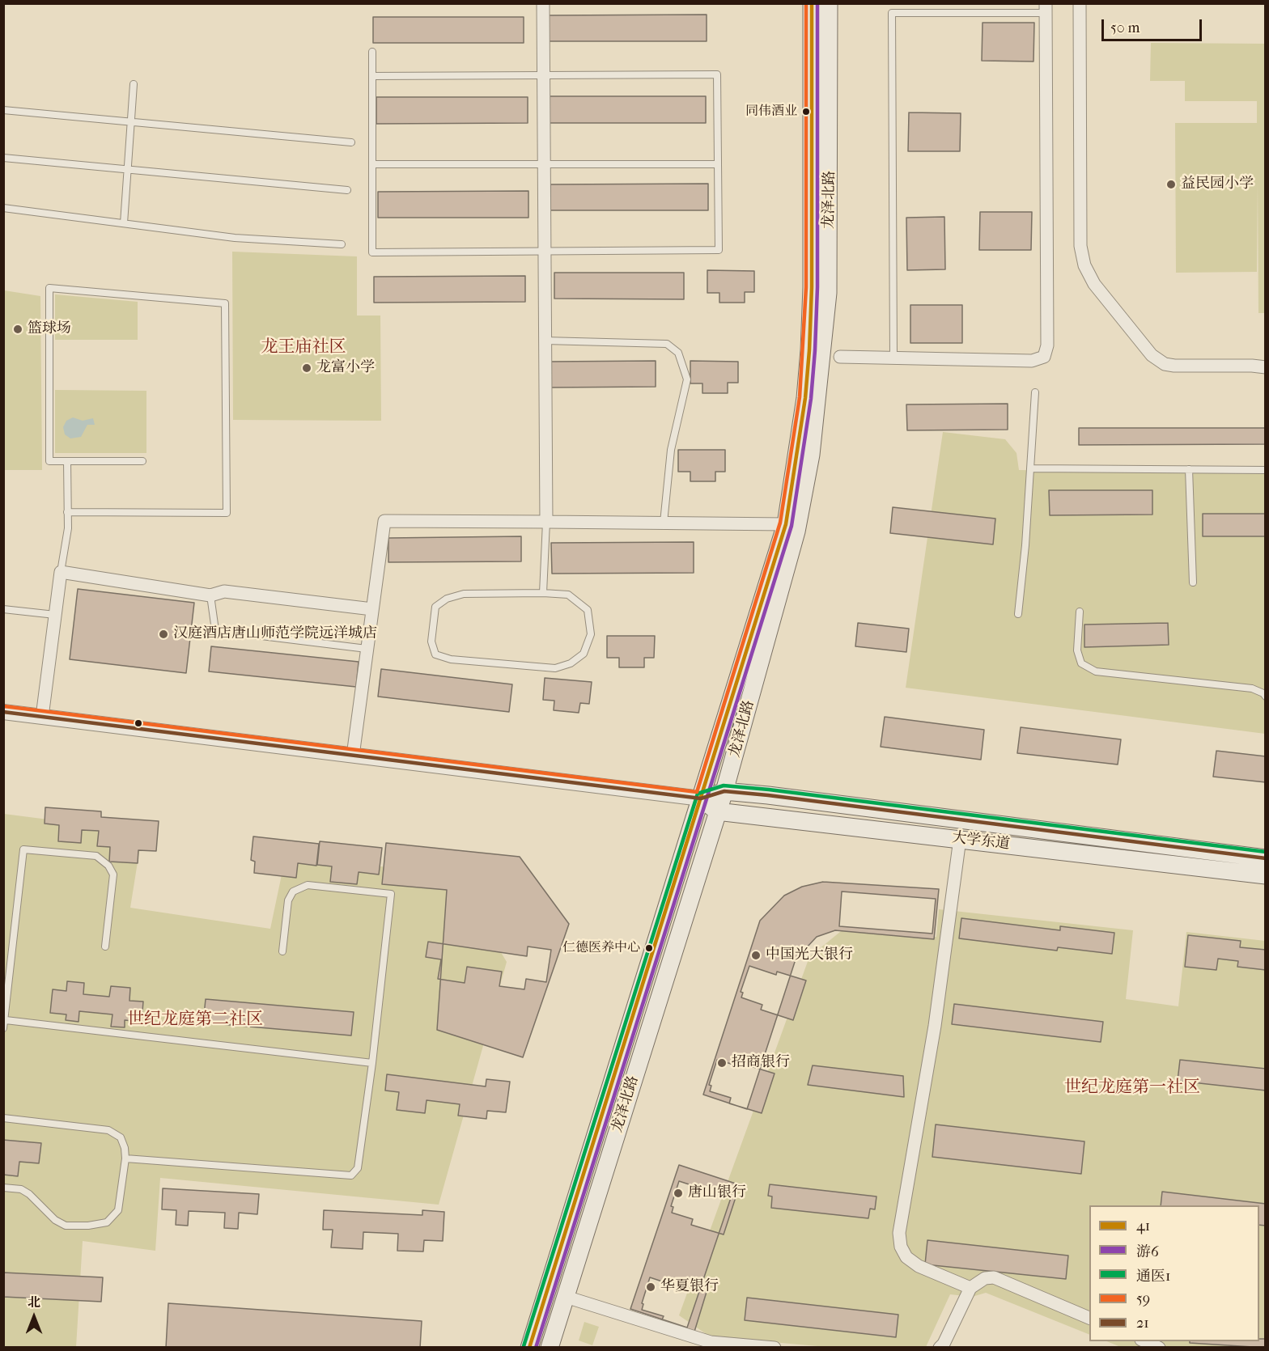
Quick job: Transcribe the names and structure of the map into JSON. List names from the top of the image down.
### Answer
{
  "streets": {
    "main road": ["龙泽北路", "大学东道"]
  },
  "crossings": [
    ["龙泽北路", "大学东道"]
  ],
  "districts": ["龙王庙社区", "世纪龙庭第二社区", "世纪龙庭第一社区"],
  "places": [
    "同伟酒业",
    "益民园小学",
    "篮球场",
    "龙富小学",
    "汉庭酒店唐山师范学院远洋城店",
    "仁德医养中心",
    "中国光大银行",
    "招商银行",
    "唐山银行",
    "华夏银行"
  ],
  "lines": [
    "transit line 41",
    "transit line 游6",
    "transit line 59",
    "transit line 21",
    "transit line 通医1"
  ],
  "legend": [
    "41",
    "游6",
    "通医1",
    "59",
    "21"
  ],
  "scale_bar": "50 m",
  "north": "top"
}
